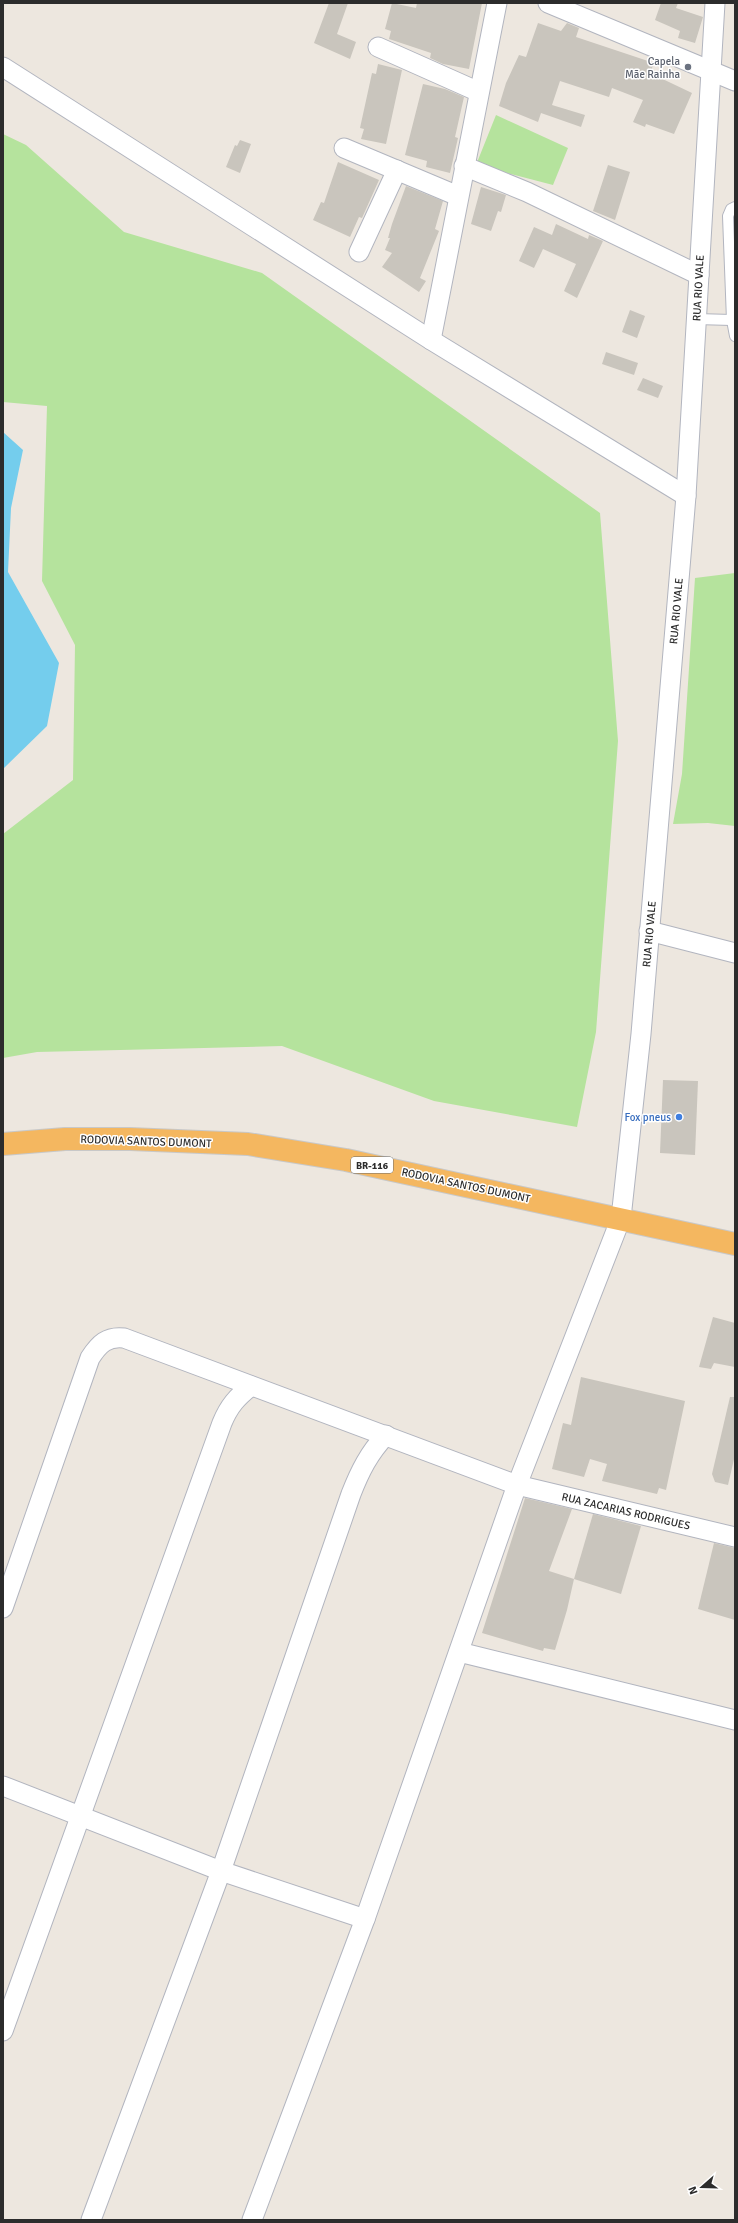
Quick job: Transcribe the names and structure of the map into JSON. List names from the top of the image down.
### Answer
{
  "streets": {
    "highway": ["RODOVIA SANTOS DUMONT", "BR-116"],
    "street": ["RUA RIO VALE", "RUA ZACARIAS RODRIGUES"]
  },
  "crossings": [
    ["RUA RIO VALE", "RODOVIA SANTOS DUMONT"],
    ["RUA RIO VALE", "RUA ZACARIAS RODRIGUES"]
  ],
  "places": ["Capela Mãe Rainha", "Fox pneus"],
  "north": "left"
}
